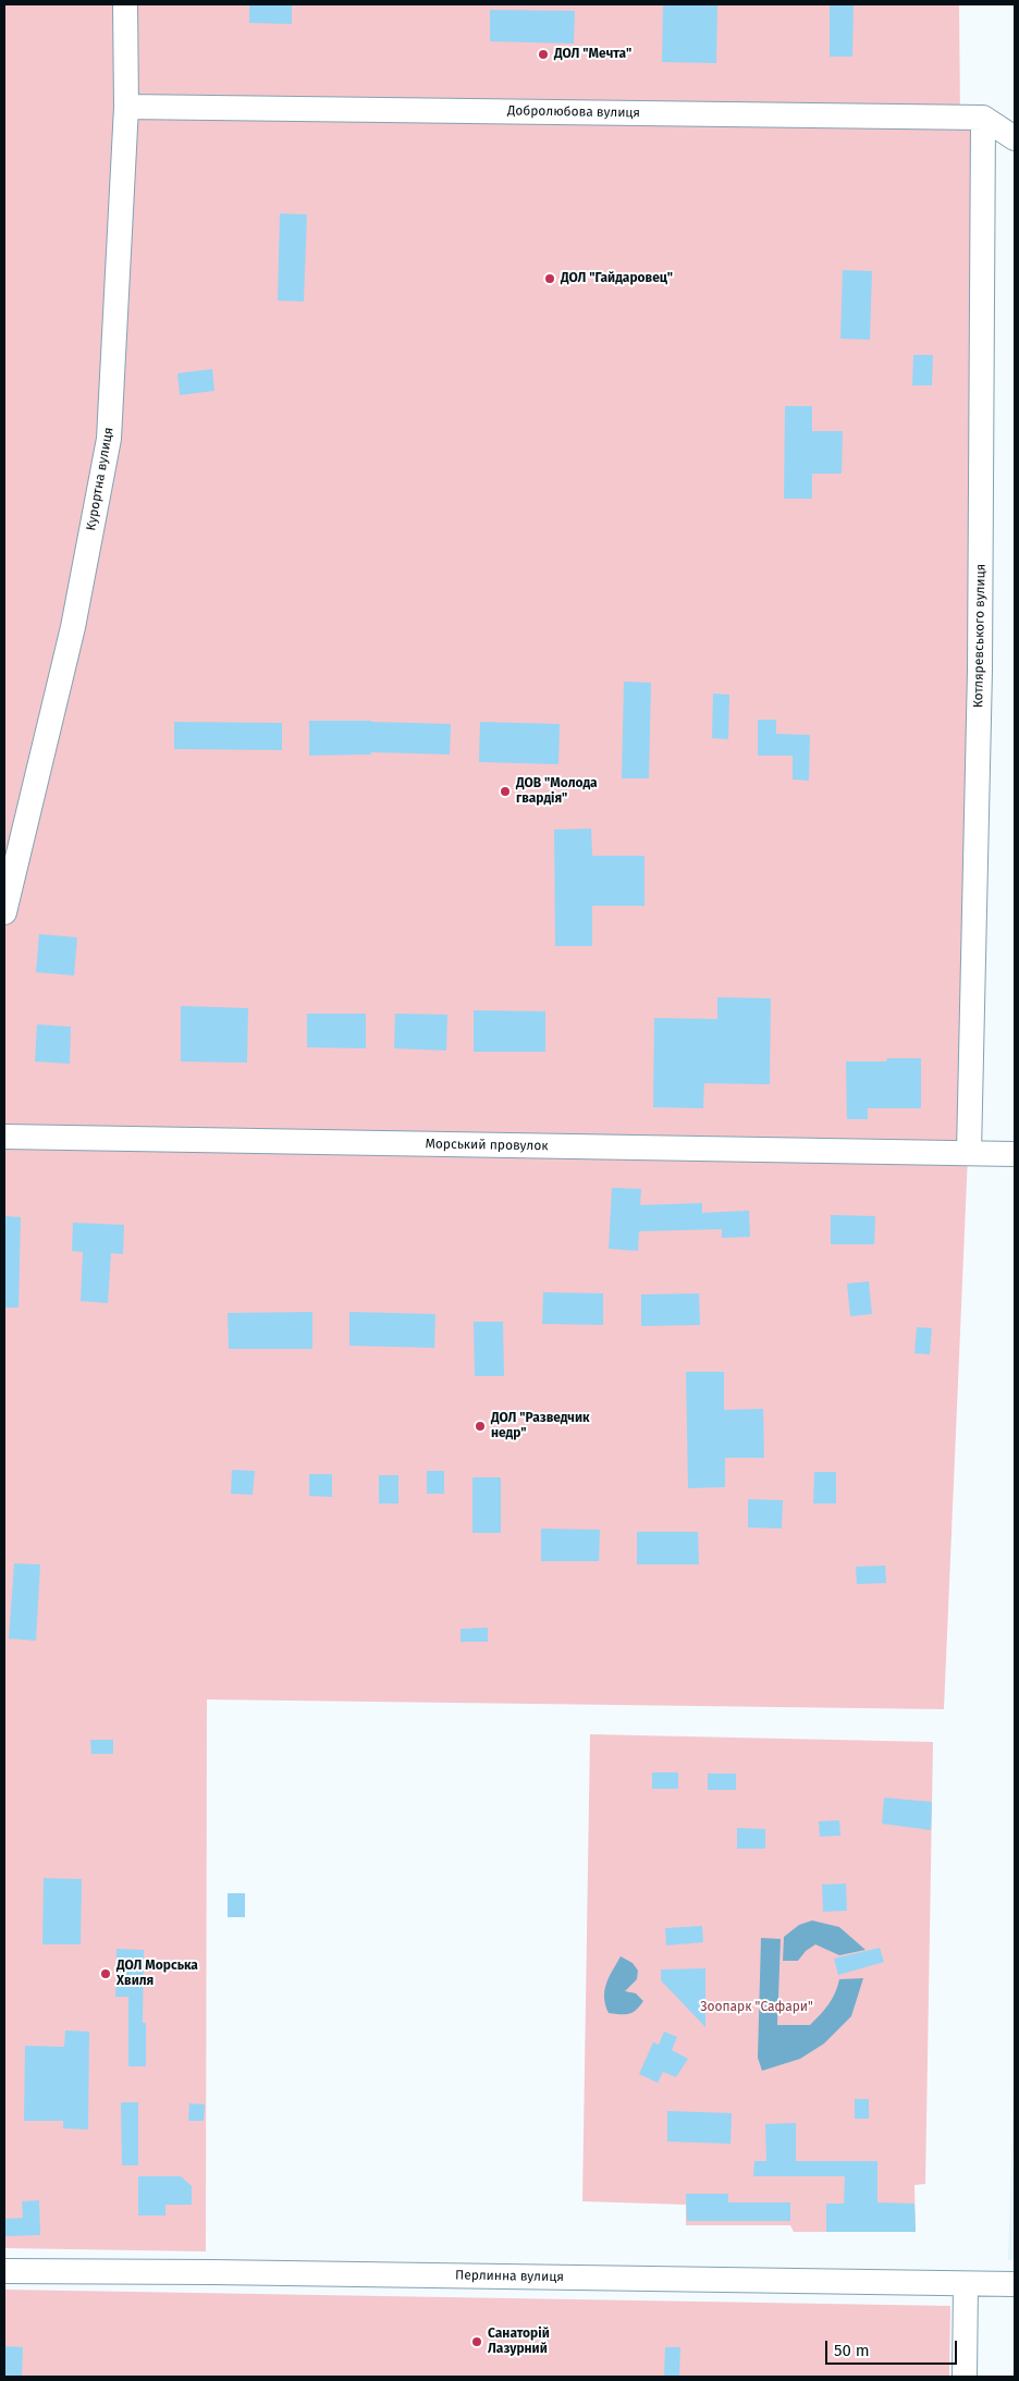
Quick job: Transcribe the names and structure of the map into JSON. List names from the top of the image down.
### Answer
{
  "streets": {
    "street": [
      "Добролюбова вулиця",
      "Курортна вулиця",
      "Котляревського вулиця",
      "Морський провулок",
      "Перлинна вулиця"
    ]
  },
  "crossings": [
    ["Добролюбова вулиця", "Курортна вулиця"],
    ["Добролюбова вулиця", "Котляревського вулиця"],
    ["Котляревського вулиця", "Морський провулок"]
  ],
  "parks": ["Зоопарк \"Сафари\""],
  "places": [
    "ДОЛ \"Мечта\"",
    "ДОЛ \"Гайдаровец\"",
    "ДОВ \"Молода гвардія\"",
    "ДОЛ \"Разведчик недр\"",
    "ДОЛ Морська Хвиля",
    "Санаторій Лазурний"
  ],
  "scale_bar": "50 m"
}
